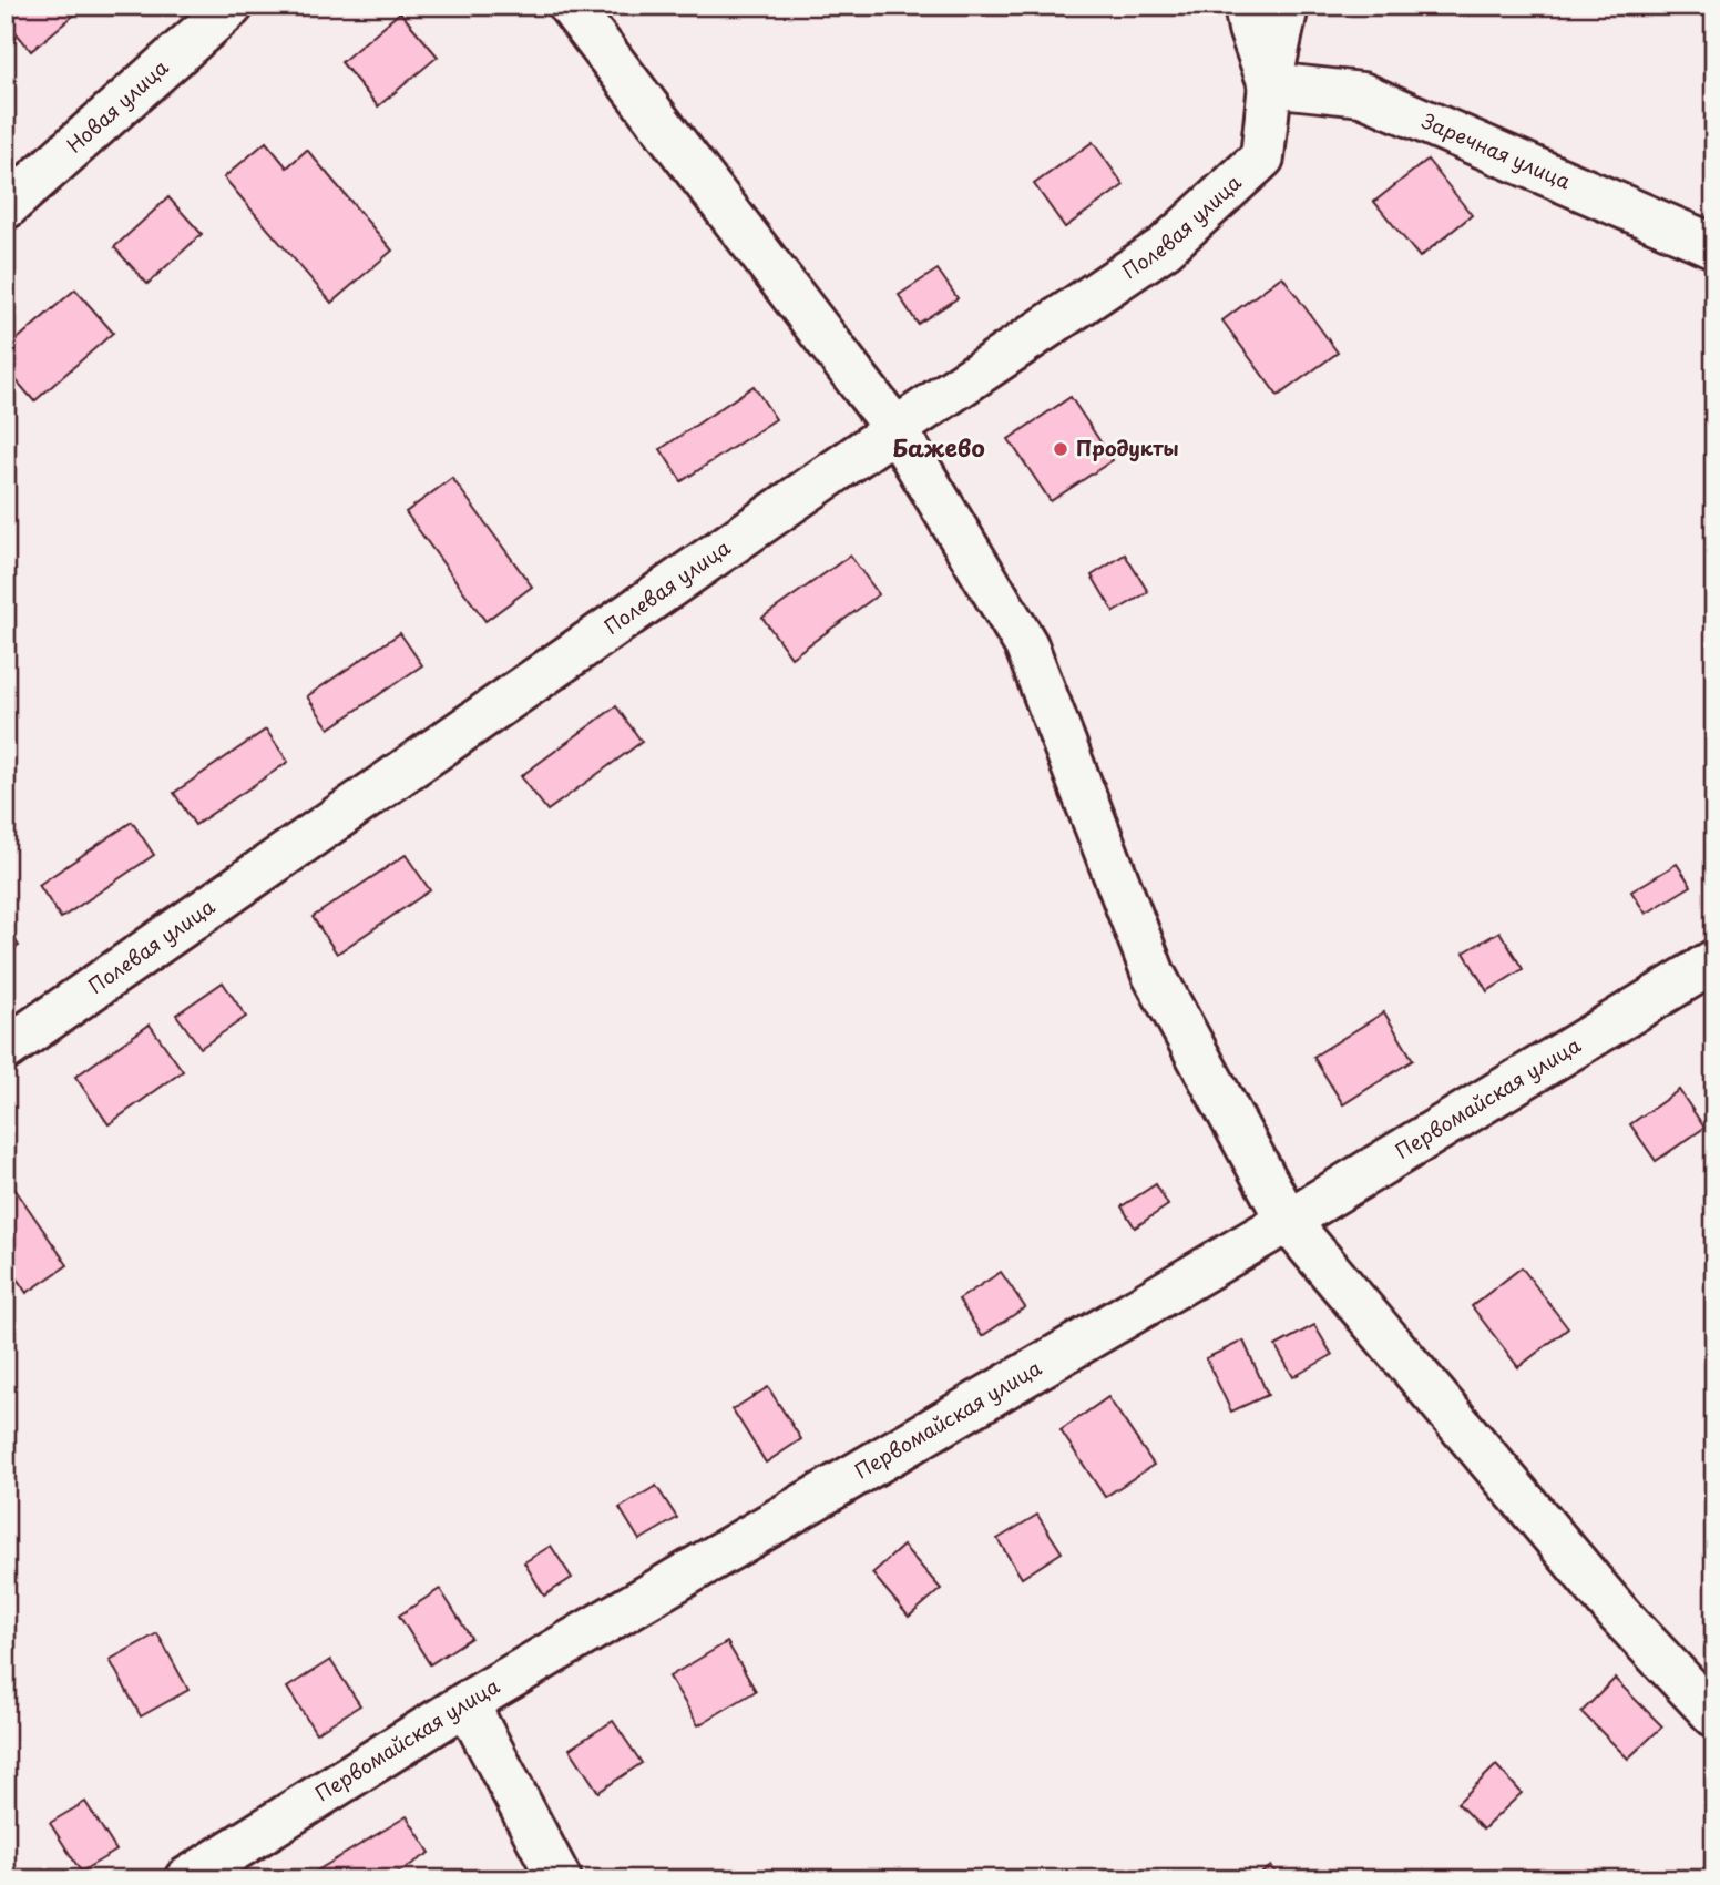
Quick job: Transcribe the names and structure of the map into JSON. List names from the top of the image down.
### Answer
{
  "streets": {
    "street": [
      "Новая улица",
      "Заречная улица",
      "Полевая улица",
      "Первомайская улица"
    ]
  },
  "crossings": [
    ["Заречная улица", "Полевая улица"]
  ],
  "districts": ["Бажево"],
  "places": ["Продукты"]
}
